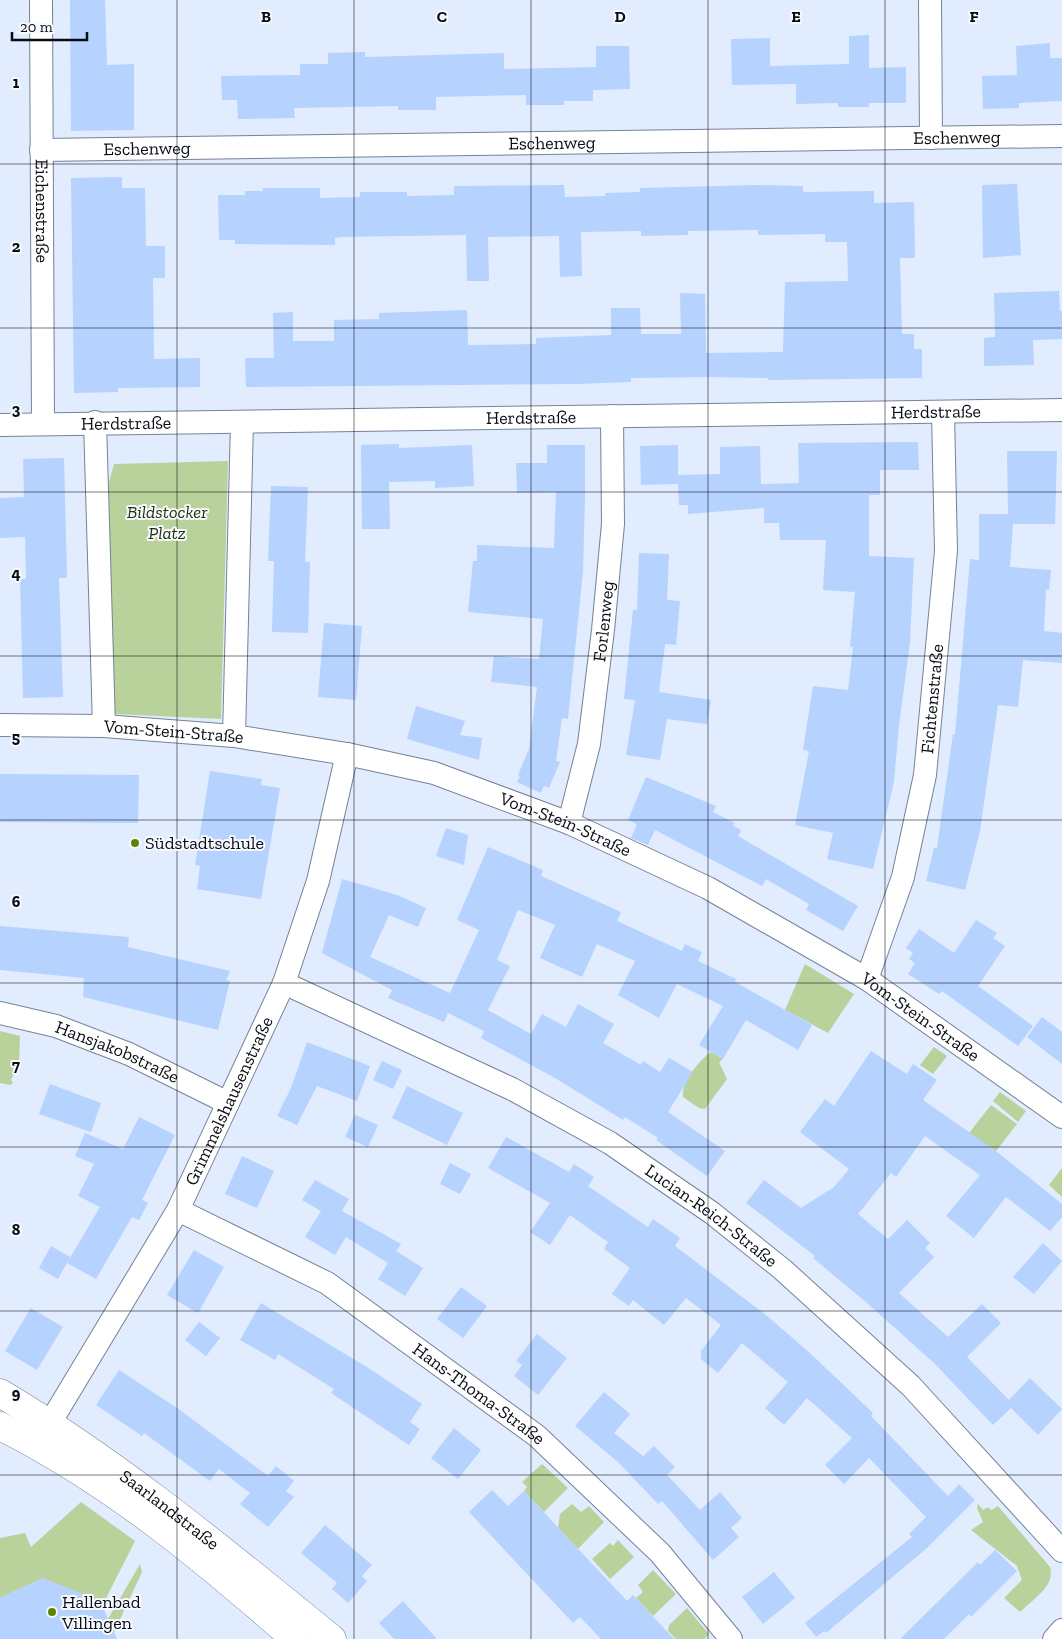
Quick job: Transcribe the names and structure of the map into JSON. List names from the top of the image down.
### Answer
{
  "streets": {
    "street": [
      "Eschenweg",
      "Eichenstraße",
      "Herdstraße",
      "Forlenweg",
      "Fichtenstraße",
      "Vom-Stein-Straße",
      "Hansjakobstraße",
      "Grimmelshausenstraße",
      "Lucian-Reich-Straße",
      "Hans-Thoma-Straße",
      "Saarlandstraße"
    ]
  },
  "crossings": [
    ["Eschenweg", "Eichenstraße"],
    ["Eichenstraße", "Herdstraße"],
    ["Herdstraße", "Forlenweg"],
    ["Herdstraße", "Fichtenstraße"],
    ["Forlenweg", "Vom-Stein-Straße"],
    ["Fichtenstraße", "Vom-Stein-Straße"],
    ["Vom-Stein-Straße", "Grimmelshausenstraße"],
    ["Hansjakobstraße", "Grimmelshausenstraße"],
    ["Grimmelshausenstraße", "Lucian-Reich-Straße"],
    ["Grimmelshausenstraße", "Hans-Thoma-Straße"],
    ["Grimmelshausenstraße", "Saarlandstraße"]
  ],
  "parks": ["Bildstocker Platz"],
  "places": ["Südstadtschule", "Hallenbad Villingen"],
  "scale_bar": "20 m",
  "grid": {
    "columns": [
      "B",
      "C",
      "D",
      "E",
      "F"
    ],
    "rows": [
      "1",
      "2",
      "3",
      "4",
      "5",
      "6",
      "7",
      "8",
      "9"
    ]
  }
}
